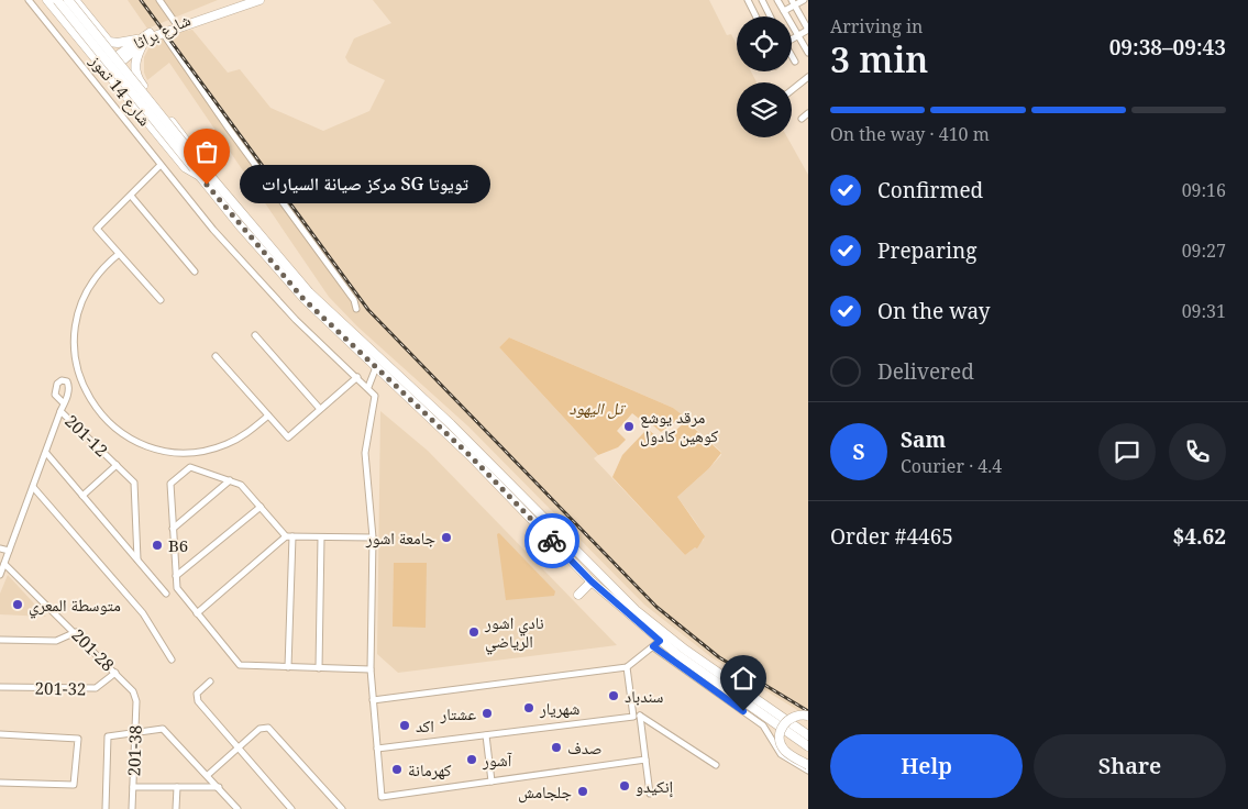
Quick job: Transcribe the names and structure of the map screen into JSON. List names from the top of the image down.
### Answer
{
  "streets": {
    "main road": ["شارع براثا", "شارع 14 تموز"],
    "street": [
      "201-12",
      "201-28",
      "201-32",
      "201-38"
    ]
  },
  "crossings": [
    ["201-12", "201-28"],
    ["201-28", "201-32"],
    ["201-28", "201-38"]
  ],
  "parks": ["تل اليهود"],
  "places": [
    "مركز صيانة السيارات SG تويوتا",
    "مرقد يوشع كوهين كادول",
    "جامعة اشور",
    "B6",
    "متوسطة المعري",
    "نادي اشور الرياضي",
    "سندباد",
    "شهريار",
    "عشتار",
    "اكد",
    "صدف",
    "آشور",
    "كهرمانة",
    "إنكيدو",
    "جلجامش"
  ],
  "page": {
    "heading": ["3 min", "Arriving in", "09:38–09:43"],
    "panel": [
      "Sam",
      "Courier · 4.4",
      "Order #4465",
      "$4.62"
    ],
    "bar": "On the way · 410 m",
    "list": [
      ["Confirmed", "09:16"],
      ["Preparing", "09:27"],
      ["On the way", "09:31"],
      "Delivered"
    ],
    "bubble": "مركز صيانة السيارات SG تويوتا",
    "round": "S",
    "buttons": ["Help", "Share"]
  }
}
